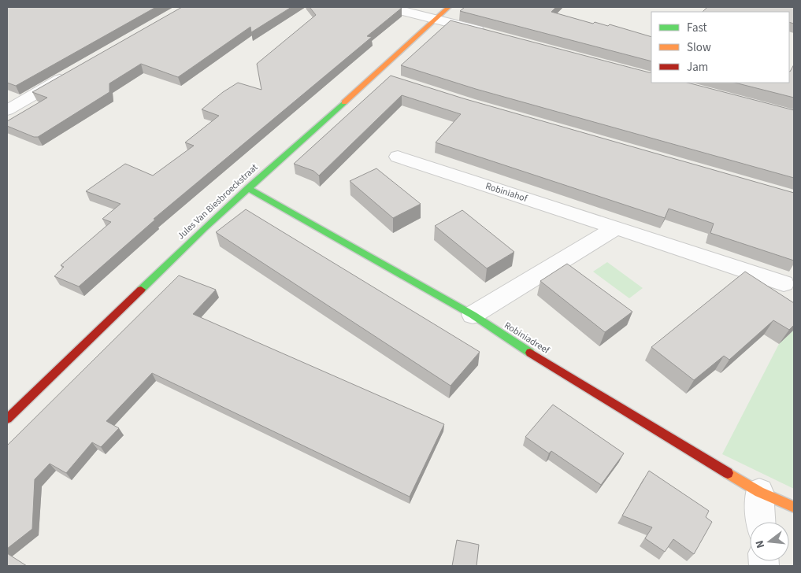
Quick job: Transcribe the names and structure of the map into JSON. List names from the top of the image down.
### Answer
{
  "streets": {
    "street": ["Robiniahof", "Jules Van Biesbroeckstraat", "Robiniadreef"]
  },
  "crossings": [
    ["Jules Van Biesbroeckstraat", "Robiniadreef"]
  ],
  "legend": ["Fast", "Slow", "Jam"],
  "north": "left"
}
